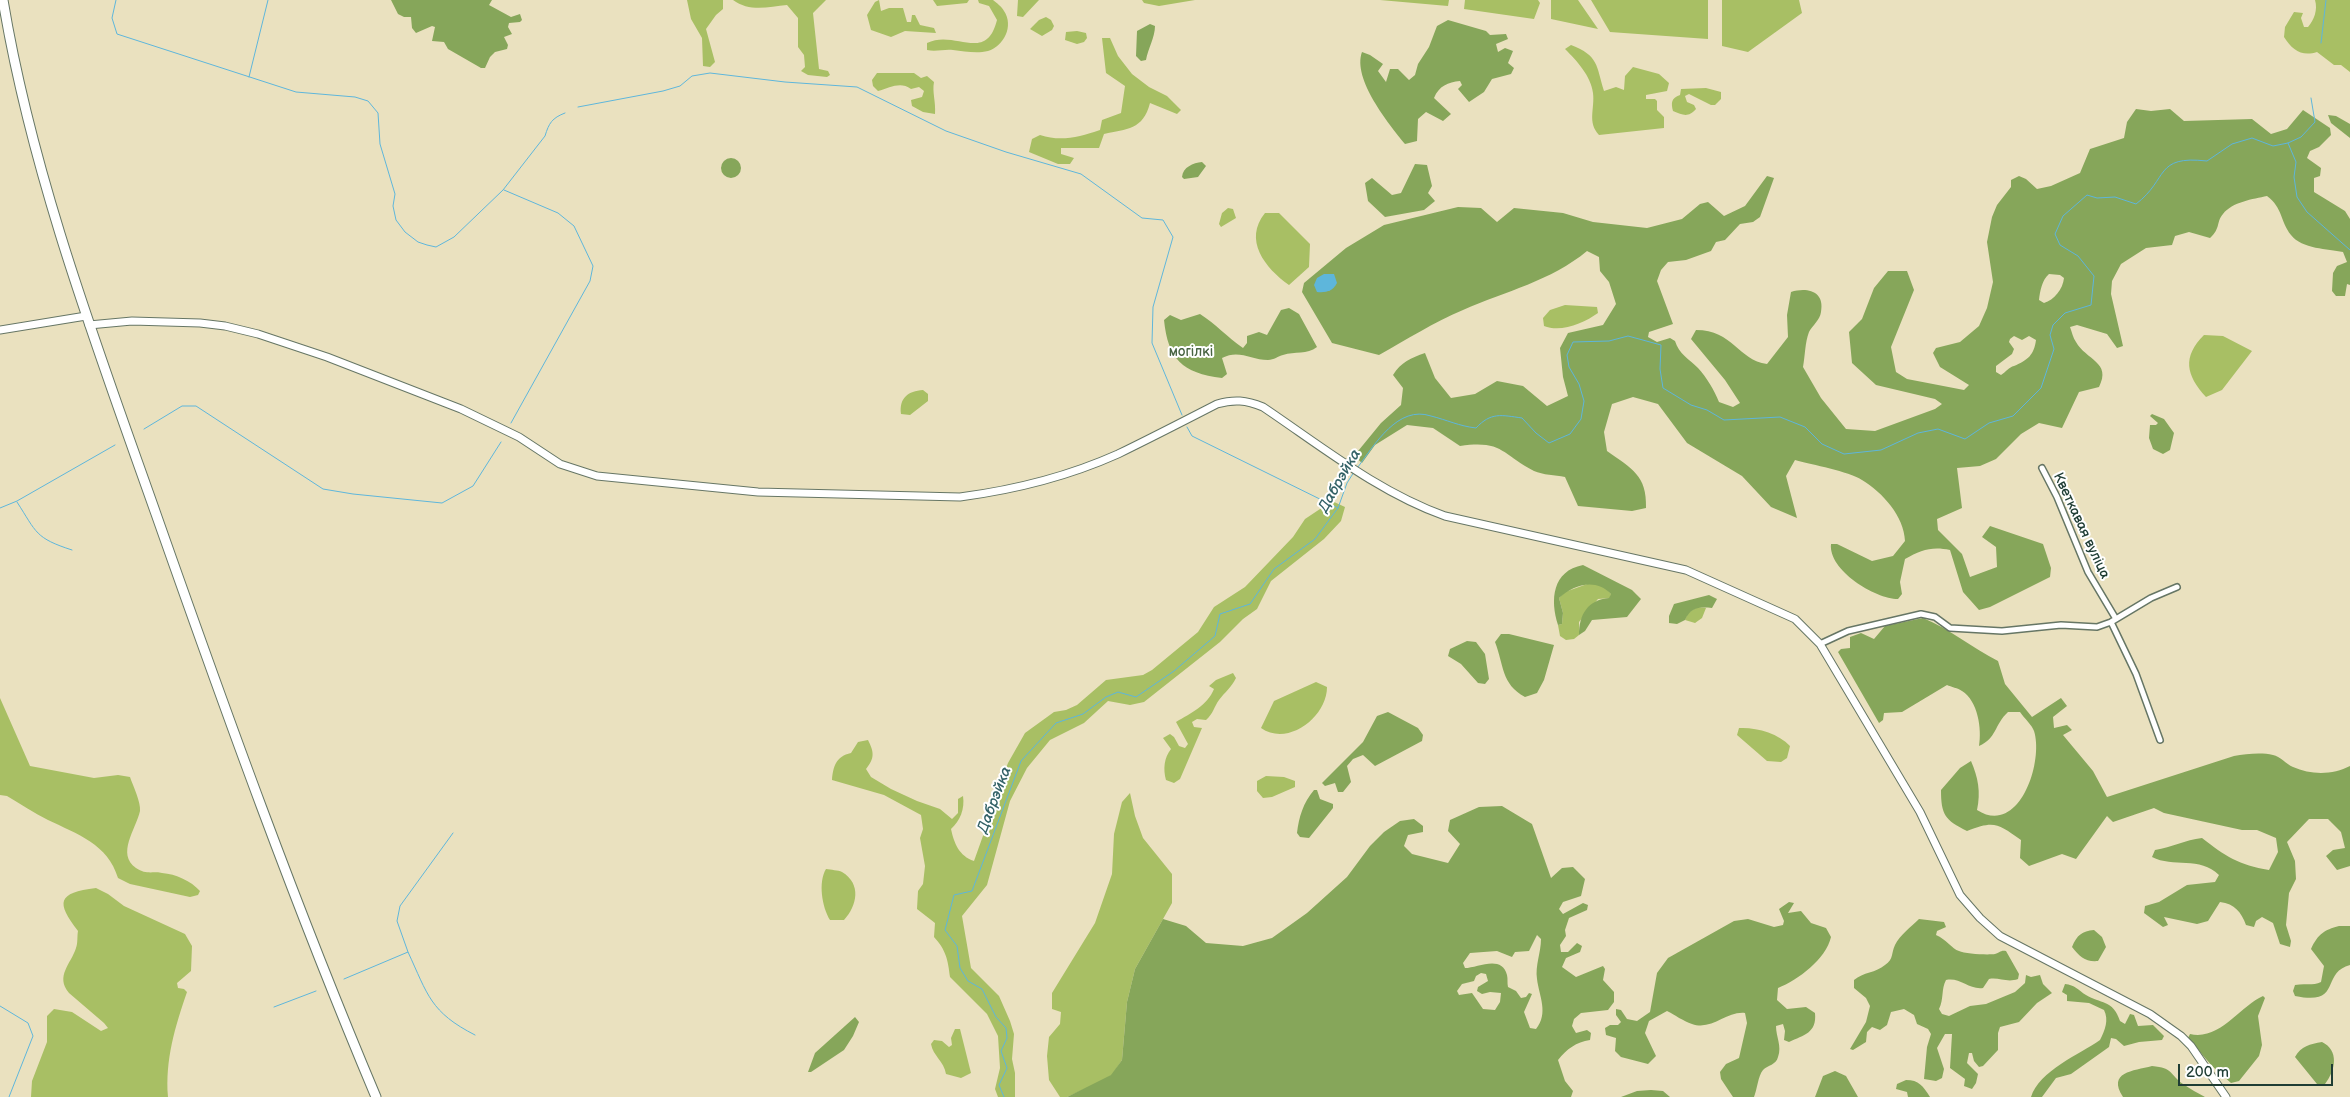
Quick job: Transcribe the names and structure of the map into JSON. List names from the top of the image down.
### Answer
{
  "streets": {
    "street": ["Кветкавая вуліца"]
  },
  "water": ["Дабрэйка"],
  "parks": ["могілкі"],
  "scale_bar": "200 m"
}
